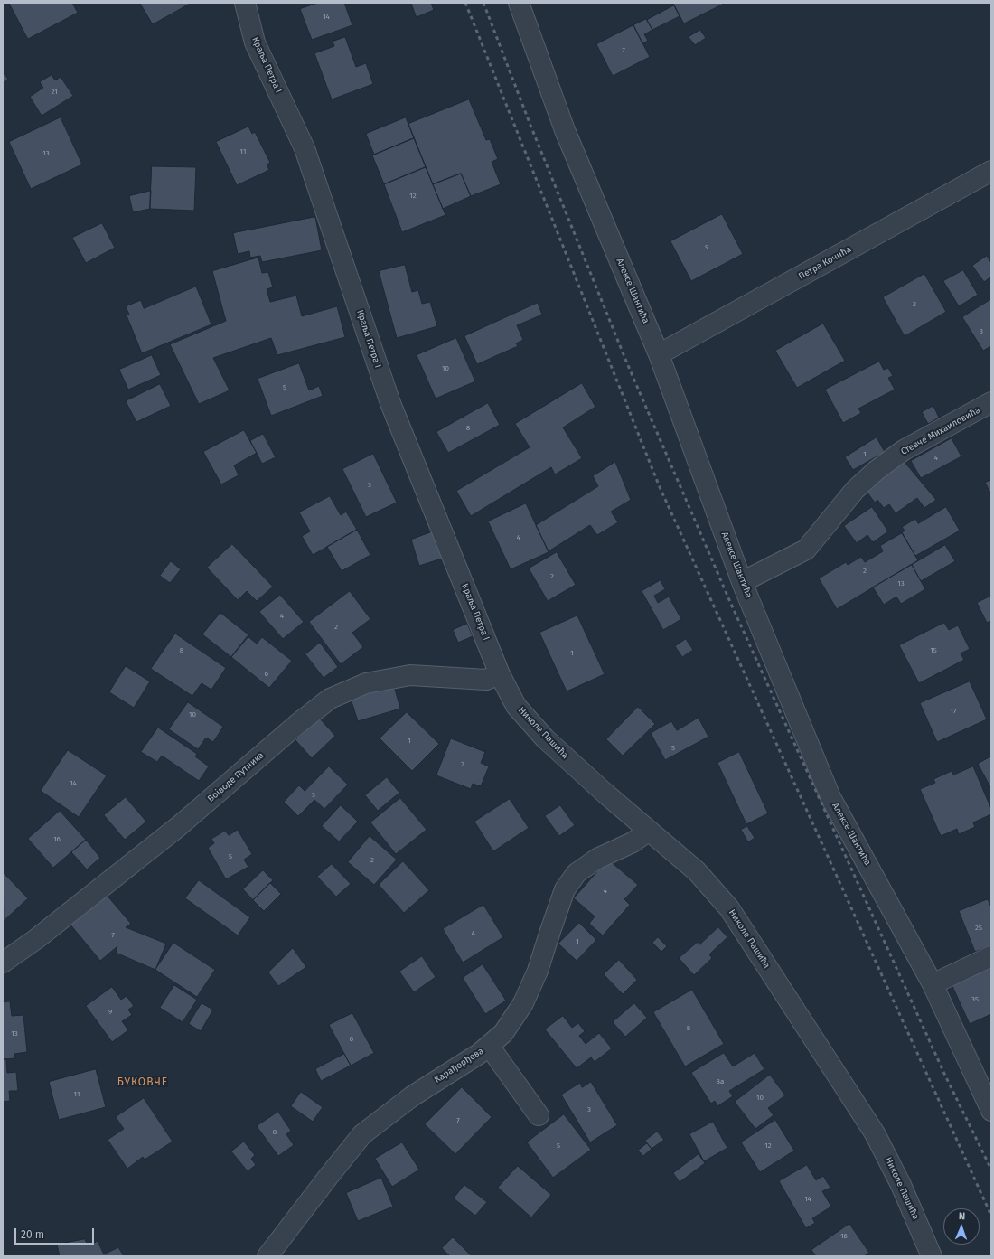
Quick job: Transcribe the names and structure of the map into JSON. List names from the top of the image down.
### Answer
{
  "streets": {
    "street": [
      "Краља Петра I",
      "Петра Кочића",
      "Алексе Шантића",
      "Стевче Михаиловића",
      "Николе Пашића",
      "Војводе Путника",
      "Карађорђева"
    ]
  },
  "crossings": [
    ["Краља Петра I", "Николе Пашића"],
    ["Краља Петра I", "Војводе Путника"],
    ["Петра Кочића", "Алексе Шантића"],
    ["Алексе Шантића", "Стевче Михаиловића"],
    ["Николе Пашића", "Војводе Путника"],
    ["Николе Пашића", "Карађорђева"]
  ],
  "districts": ["БУКОВЧЕ"],
  "house_numbers": [
    "14",
    "7",
    "21",
    "11",
    "13",
    "12",
    "9",
    "2",
    "3",
    "10",
    "5",
    "8",
    "1",
    "4",
    "3",
    "4",
    "2",
    "2",
    "13",
    "4",
    "2",
    "8",
    "15",
    "1",
    "6",
    "17",
    "10",
    "1",
    "5",
    "2",
    "14",
    "3",
    "16",
    "5",
    "2",
    "4",
    "25",
    "4",
    "7",
    "1",
    "35",
    "9",
    "8",
    "13",
    "6",
    "8a",
    "11",
    "10",
    "3",
    "7",
    "8",
    "5",
    "12",
    "14",
    "16"
  ],
  "scale_bar": "20 m",
  "north": "top"
}
